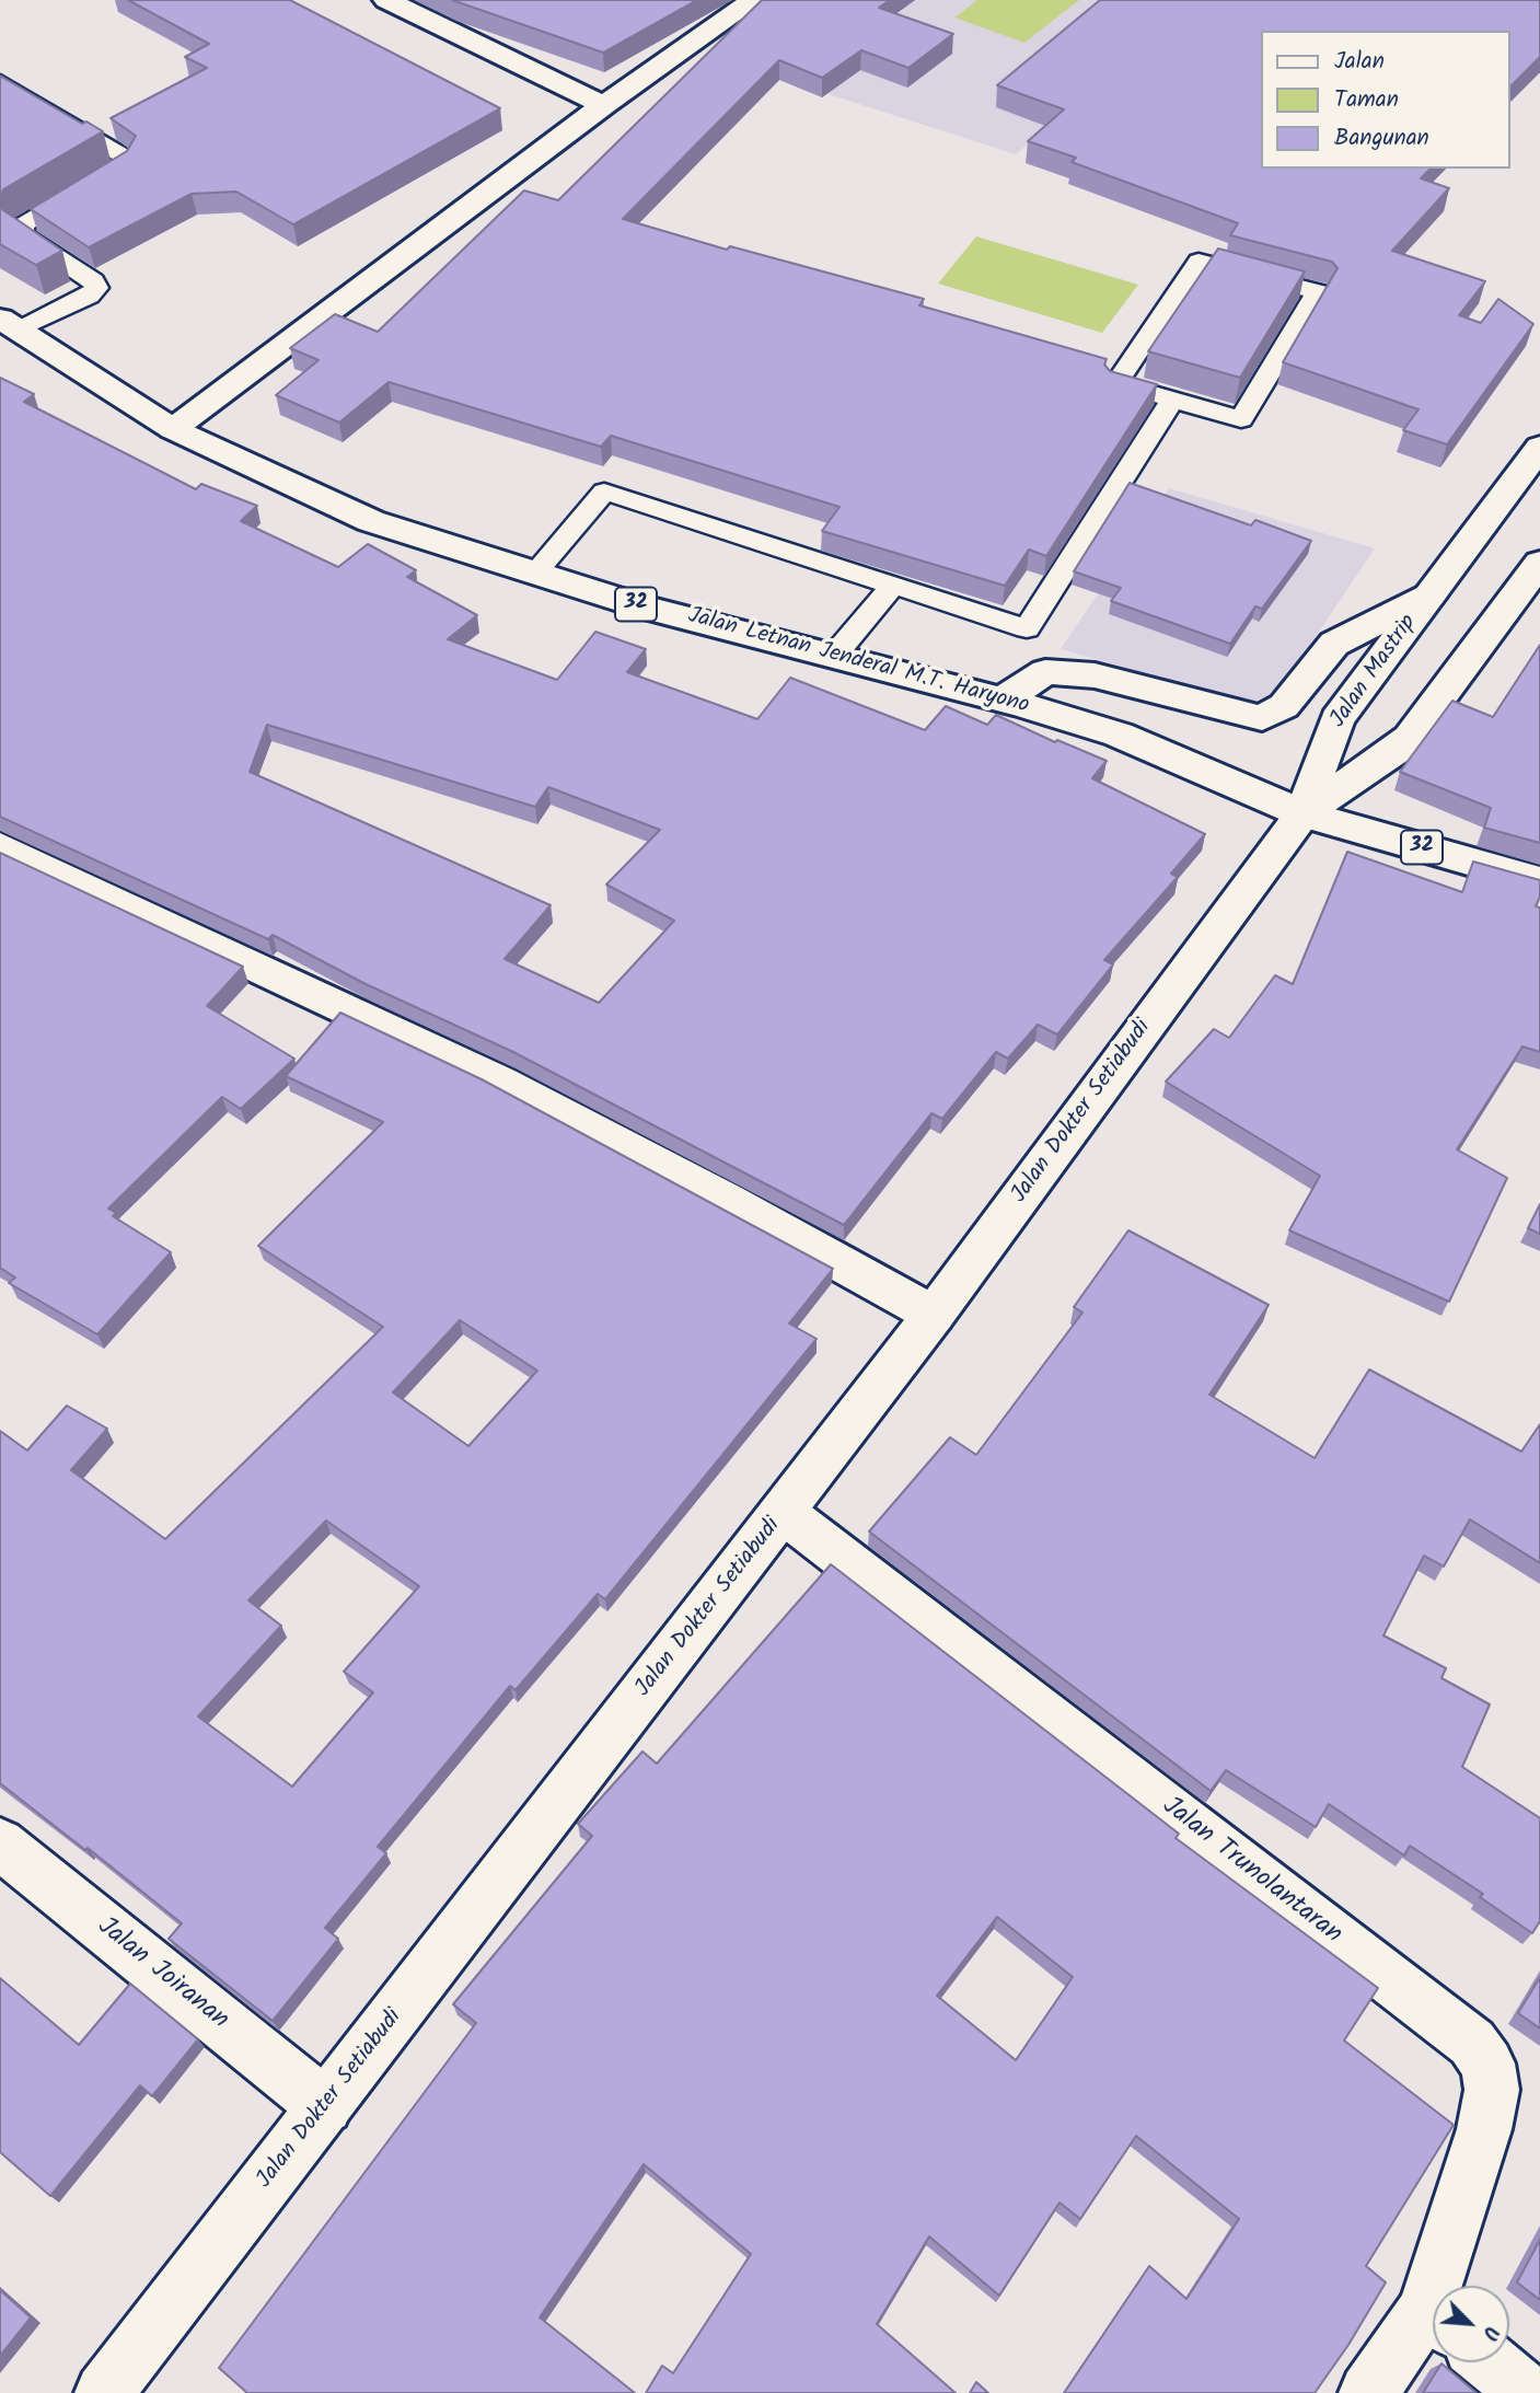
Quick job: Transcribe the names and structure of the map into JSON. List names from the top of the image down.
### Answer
{
  "streets": {
    "main road": [
      "32",
      "Jalan Letnan Jenderal M.T. Haryono",
      "Jalan Mastrip",
      "Jalan Dokter Setiabudi",
      "Jalan Trunolantaran",
      "Jalan Joiranan"
    ]
  },
  "crossings": [
    ["32", "Jalan Letnan Jenderal M.T. Haryono"],
    ["32", "Jalan Mastrip"],
    ["32", "Jalan Dokter Setiabudi"],
    ["Jalan Letnan Jenderal M.T. Haryono", "Jalan Mastrip"],
    ["Jalan Letnan Jenderal M.T. Haryono", "Jalan Dokter Setiabudi"],
    ["Jalan Mastrip", "Jalan Dokter Setiabudi"],
    ["Jalan Dokter Setiabudi", "Jalan Trunolantaran"],
    ["Jalan Dokter Setiabudi", "Jalan Joiranan"]
  ],
  "legend": ["Jalan", "Taman", "Bangunan"],
  "north": "bottom right"
}
